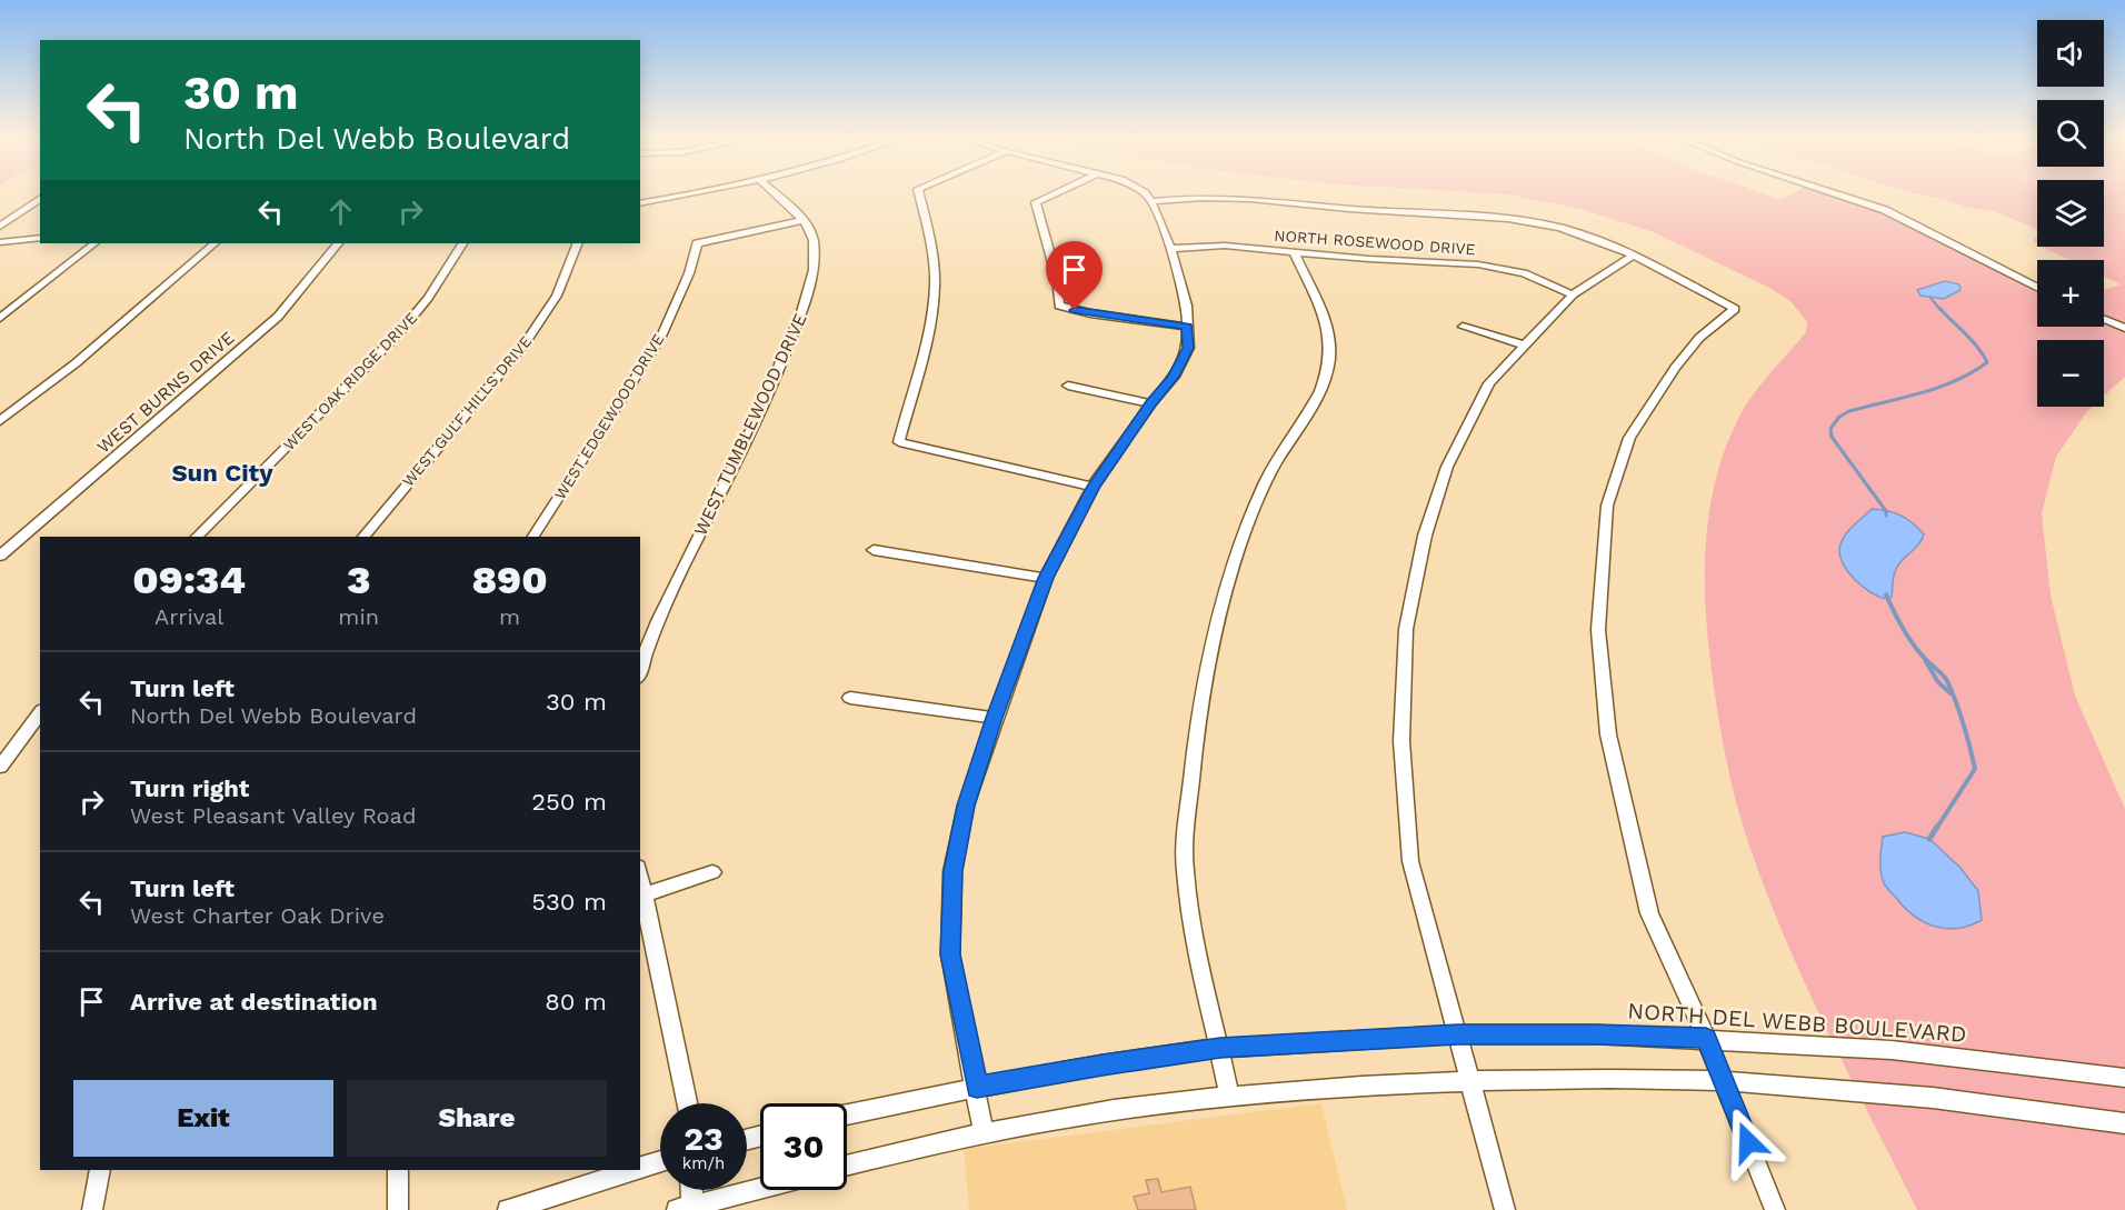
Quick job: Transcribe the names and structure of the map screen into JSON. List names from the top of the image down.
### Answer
{
  "streets": {
    "street": [
      "NORTH ROSEWOOD DRIVE",
      "WEST OAK RIDGE DRIVE",
      "WEST BURNS DRIVE",
      "WEST GULF HILLS DRIVE",
      "WEST EDGEWOOD DRIVE",
      "WEST TUMBLEWOOD DRIVE",
      "NORTH DEL WEBB BOULEVARD"
    ]
  },
  "crossings": [
    ["WEST EDGEWOOD DRIVE", "WEST TUMBLEWOOD DRIVE"]
  ],
  "districts": ["Sun City"],
  "page": {
    "map_buttons": ["+", "−"],
    "turn": ["30 m", "North Del Webb Boulevard"],
    "eta": [
      "09:34",
      "Arrival",
      "3",
      "min",
      "890",
      "m"
    ],
    "list": [
      {
        "name": "Turn left",
        "note": "North Del Webb Boulevard",
        "value": "30 m"
      },
      {
        "name": "Turn right",
        "note": "West Pleasant Valley Road",
        "value": "250 m"
      },
      {
        "name": "Turn left",
        "note": "West Charter Oak Drive",
        "value": "530 m"
      },
      {
        "name": "Arrive at destination",
        "value": "80 m"
      }
    ],
    "buttons": ["Exit", "Share"],
    "speed": "23 km/h",
    "limit": "30"
  }
}
